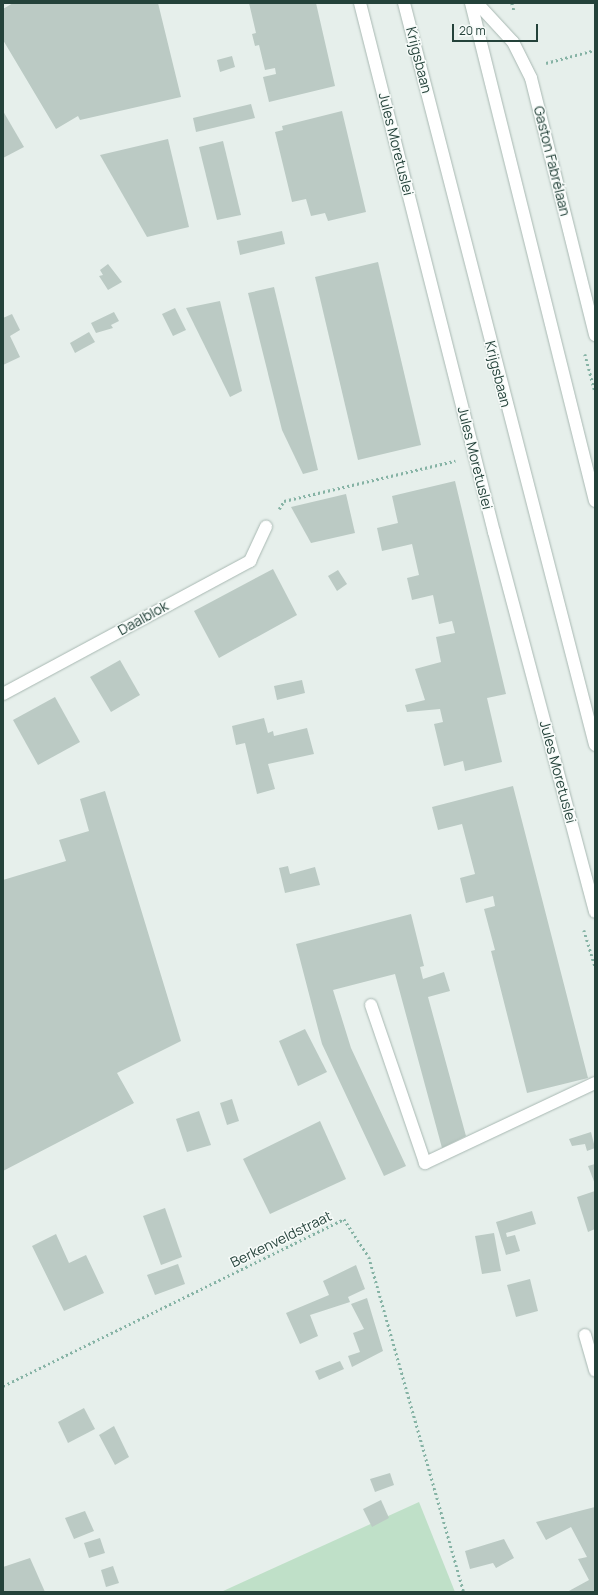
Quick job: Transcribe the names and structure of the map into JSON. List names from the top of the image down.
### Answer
{
  "streets": {
    "street": [
      "Krijgsbaan",
      "Jules Moretuslei",
      "Gaston Fabrélaan",
      "Daalblok"
    ],
    "path": ["Berkenveldstraat"]
  },
  "scale_bar": "20 m"
}
